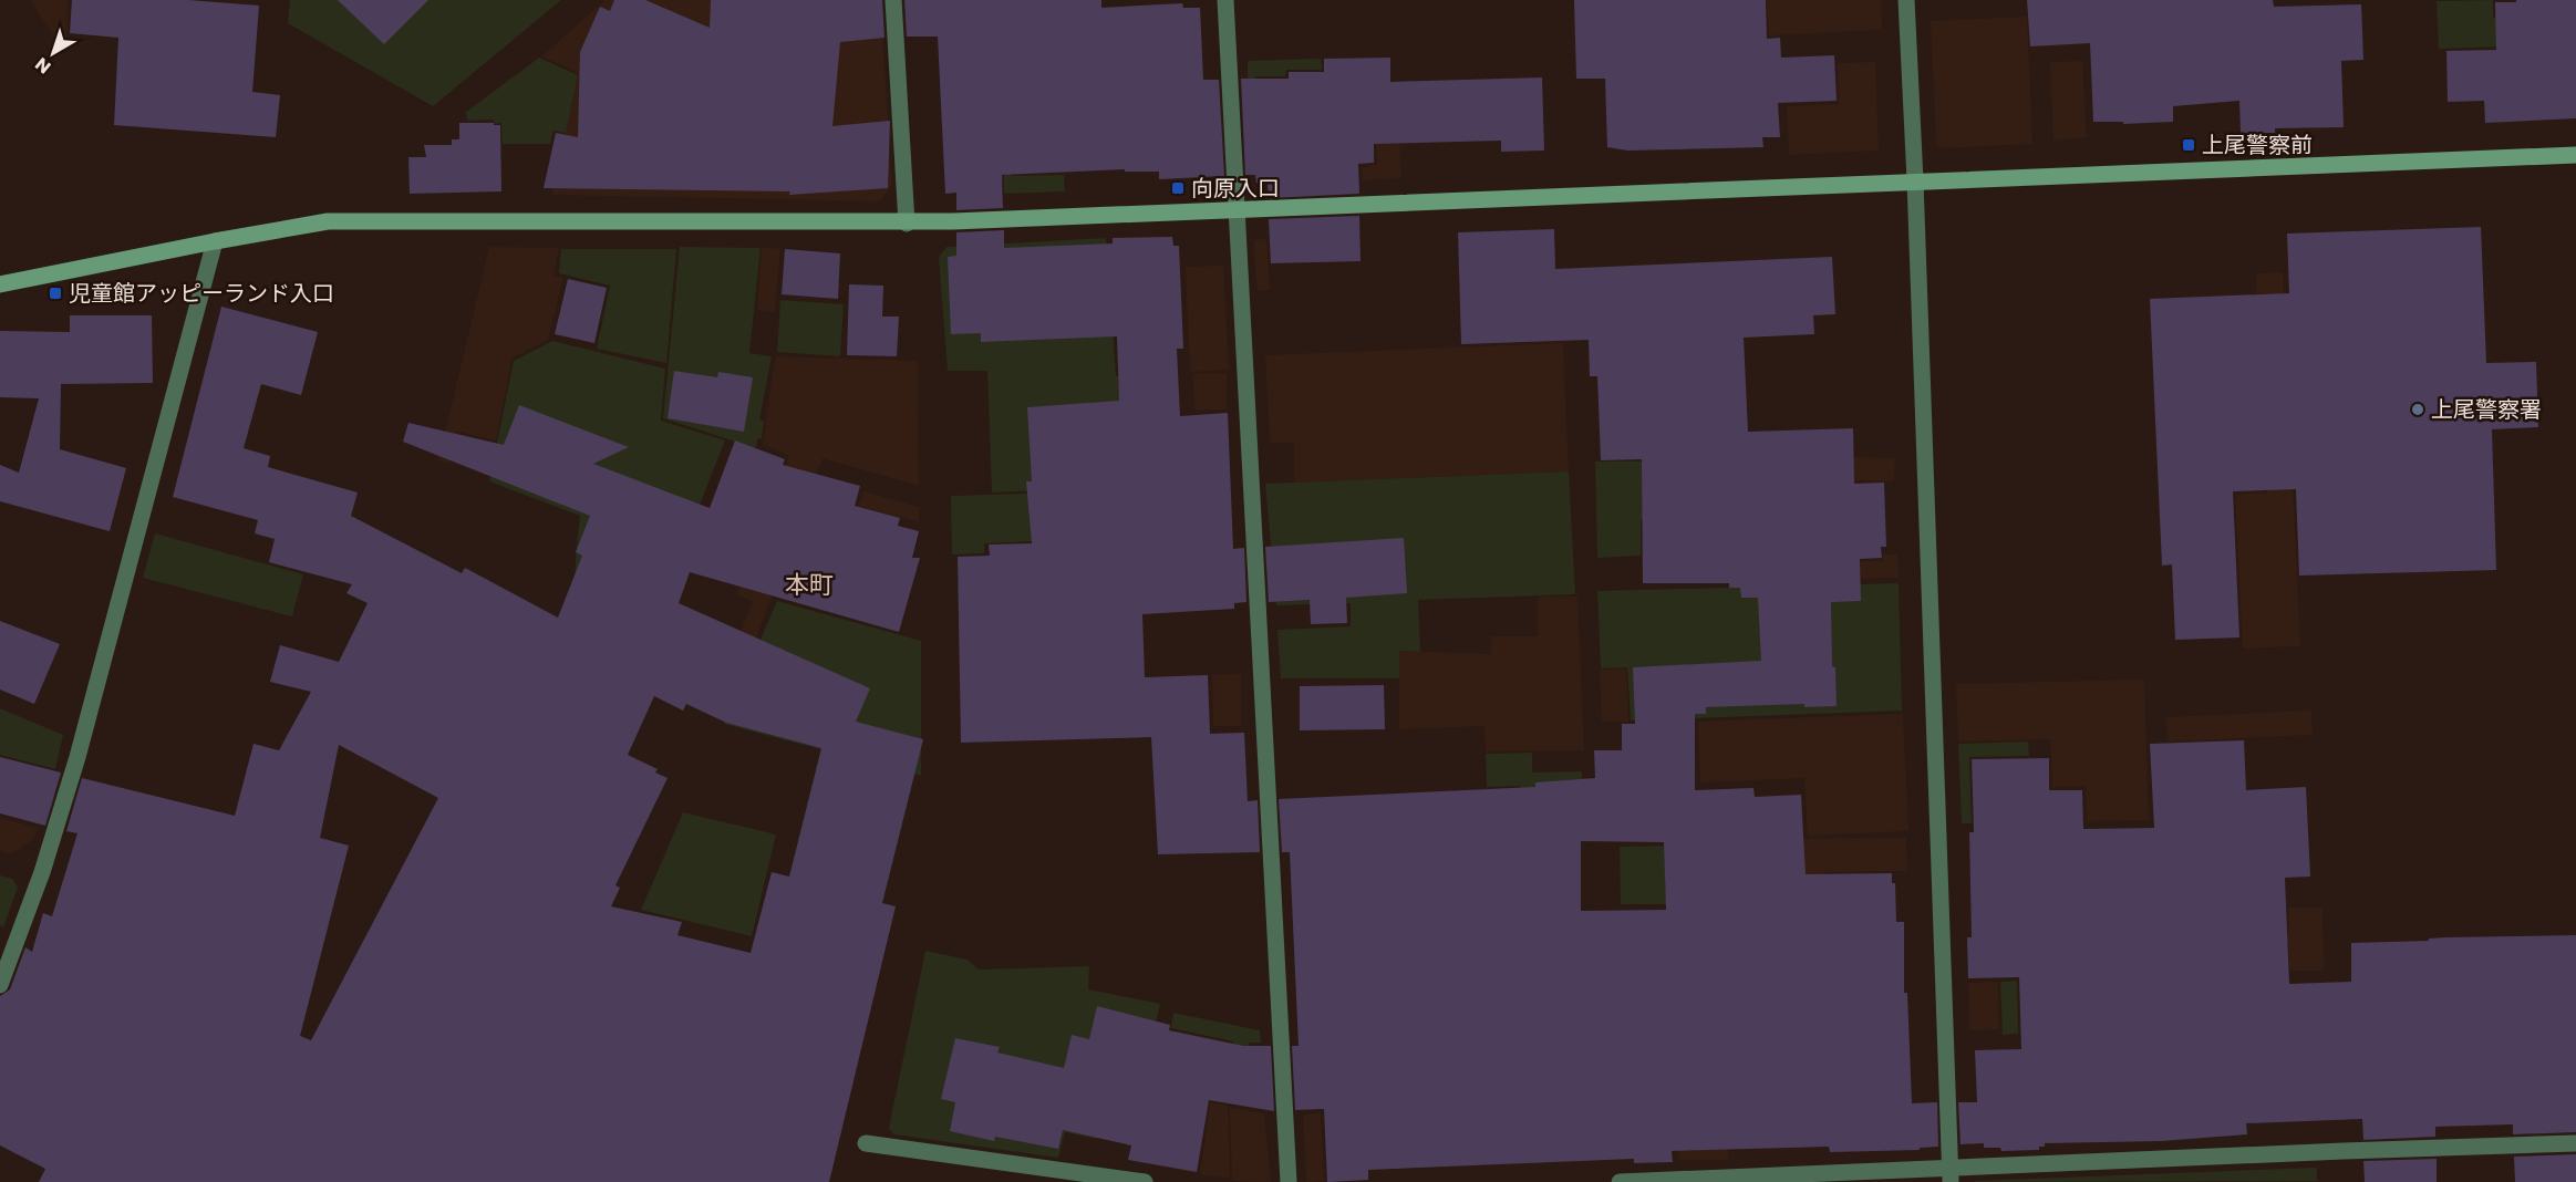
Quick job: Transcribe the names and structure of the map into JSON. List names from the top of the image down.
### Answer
{
  "districts": ["本町"],
  "places": {
    "transit": ["上尾警察前", "向原入口", "児童館アッピーランド入口"],
    "other": ["上尾警察署"]
  },
  "north": "bottom left"
}
